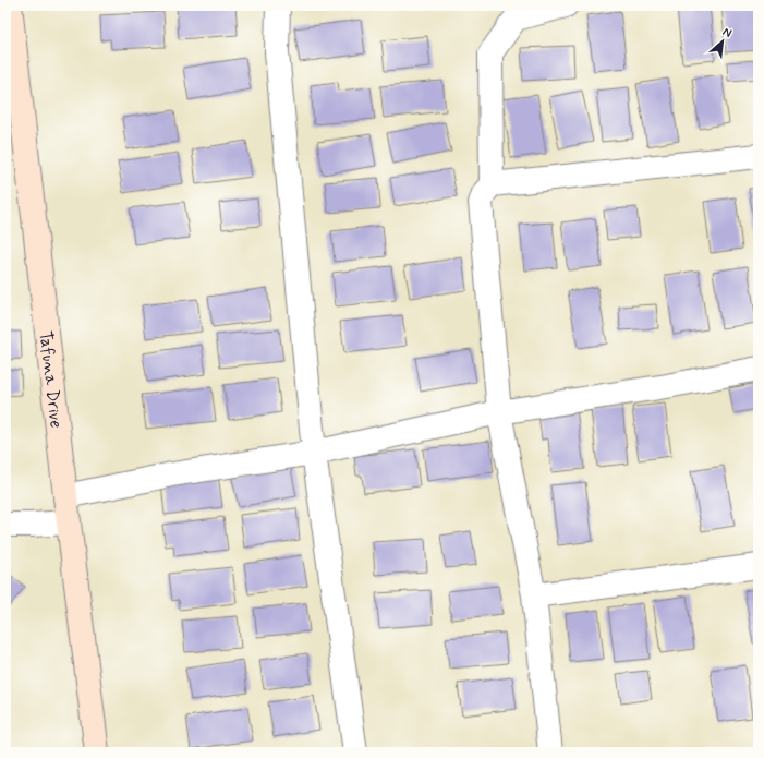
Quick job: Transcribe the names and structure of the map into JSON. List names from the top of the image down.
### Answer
{
  "streets": {
    "main road": ["Tafuna Drive"]
  },
  "north": "top right"
}
